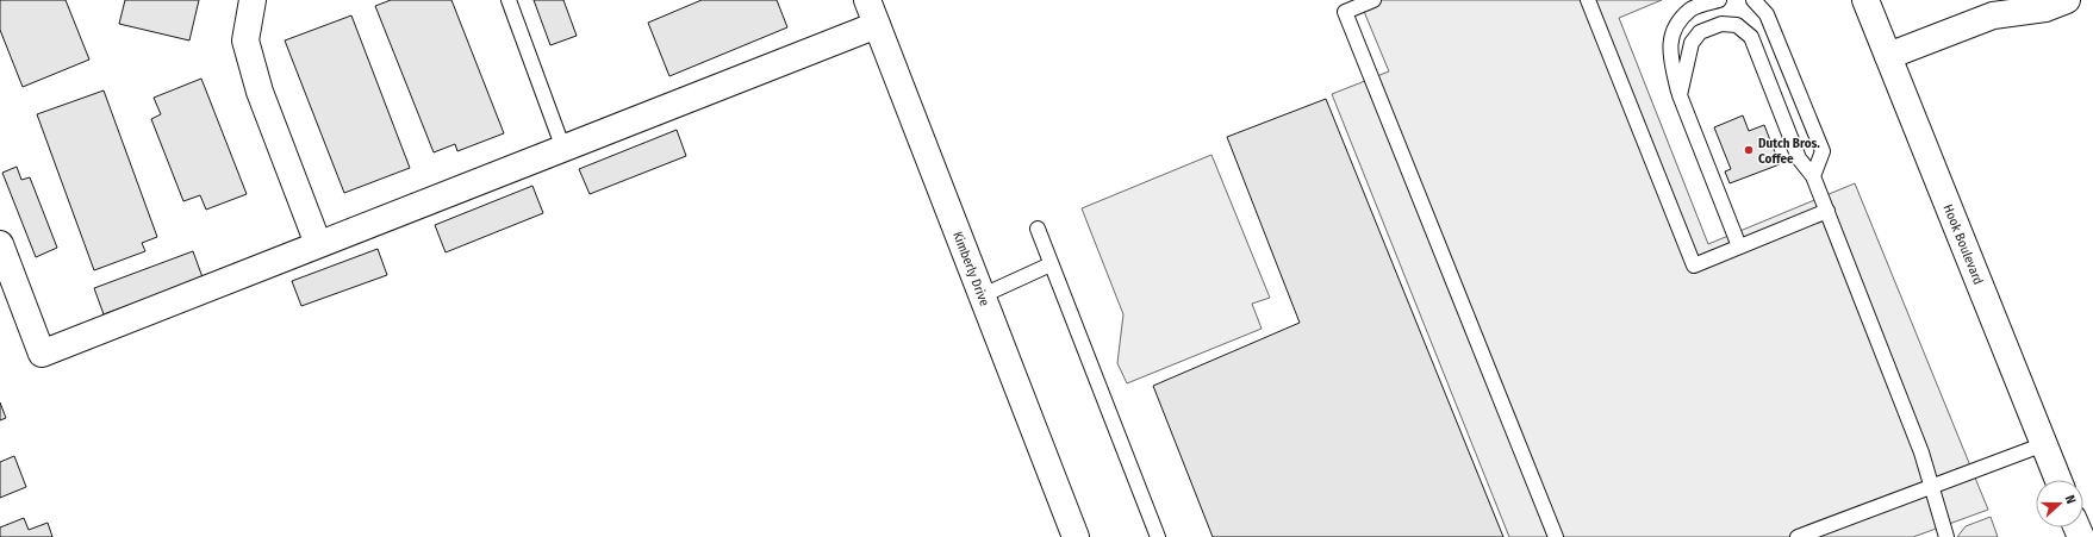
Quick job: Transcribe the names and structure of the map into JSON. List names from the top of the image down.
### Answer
{
  "streets": {
    "street": ["Hook Boulevard", "Kimberly Drive"]
  },
  "places": ["Dutch Bros. Coffee"],
  "north": "right"
}
